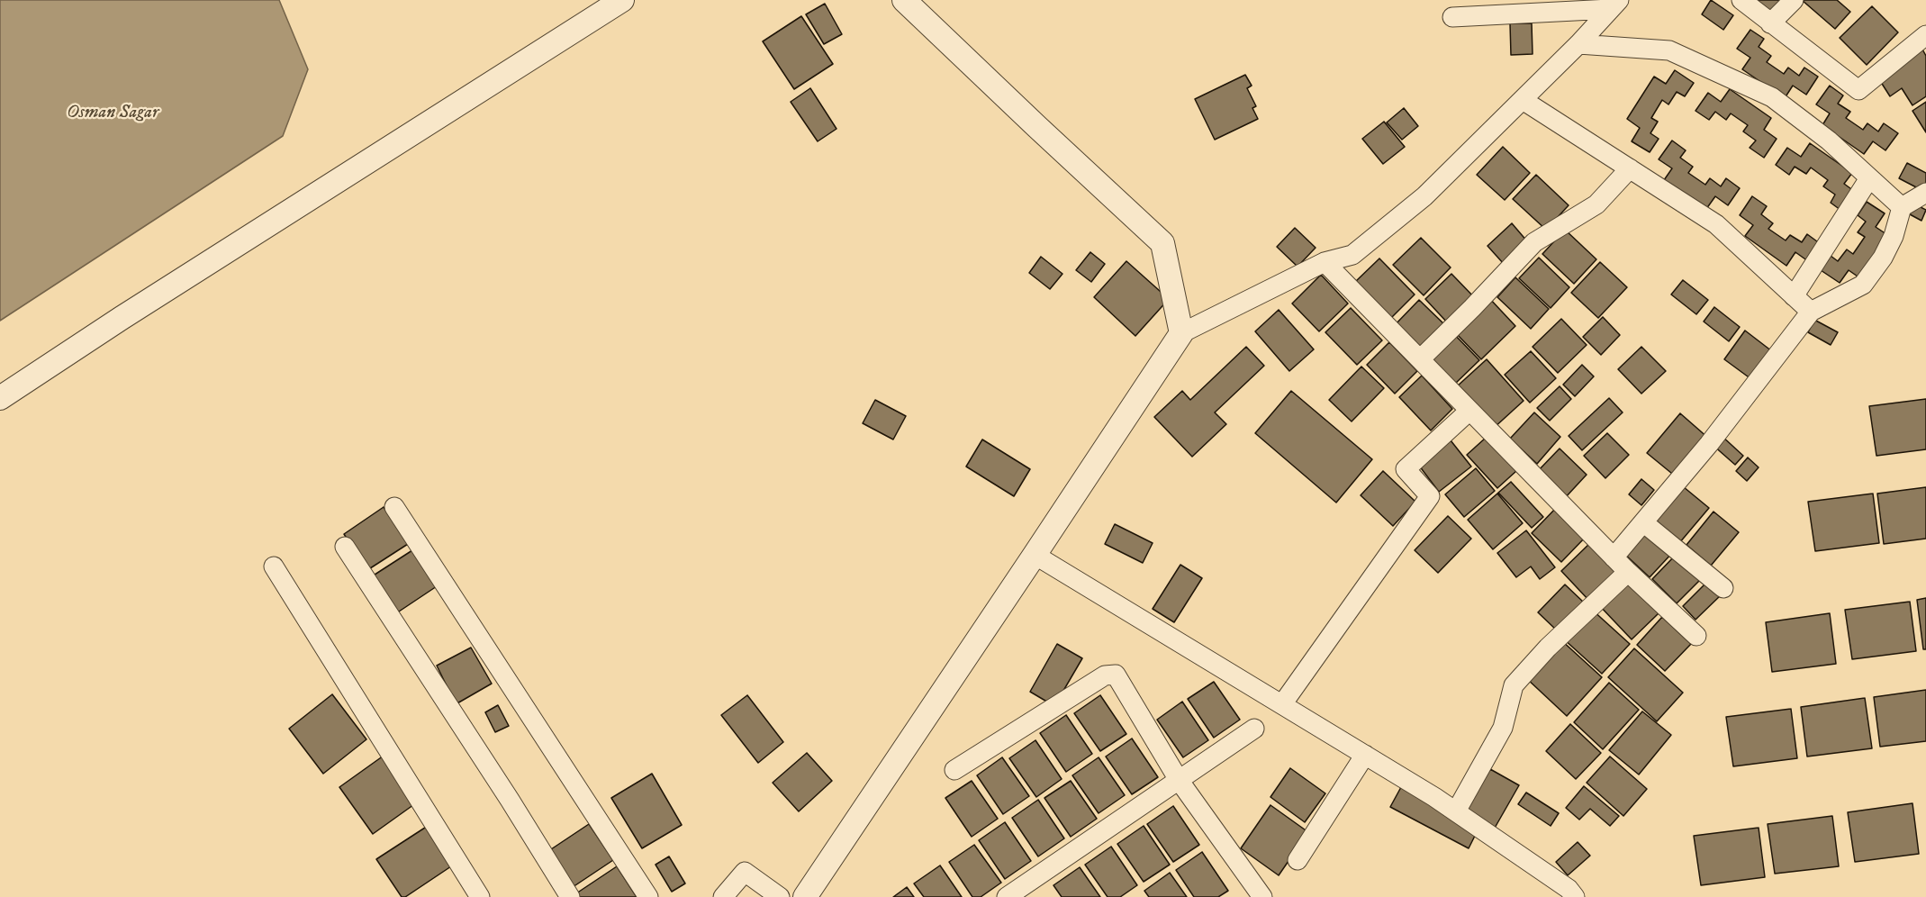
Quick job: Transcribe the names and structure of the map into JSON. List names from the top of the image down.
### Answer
{
  "water": ["Osman Sagar"]
}
